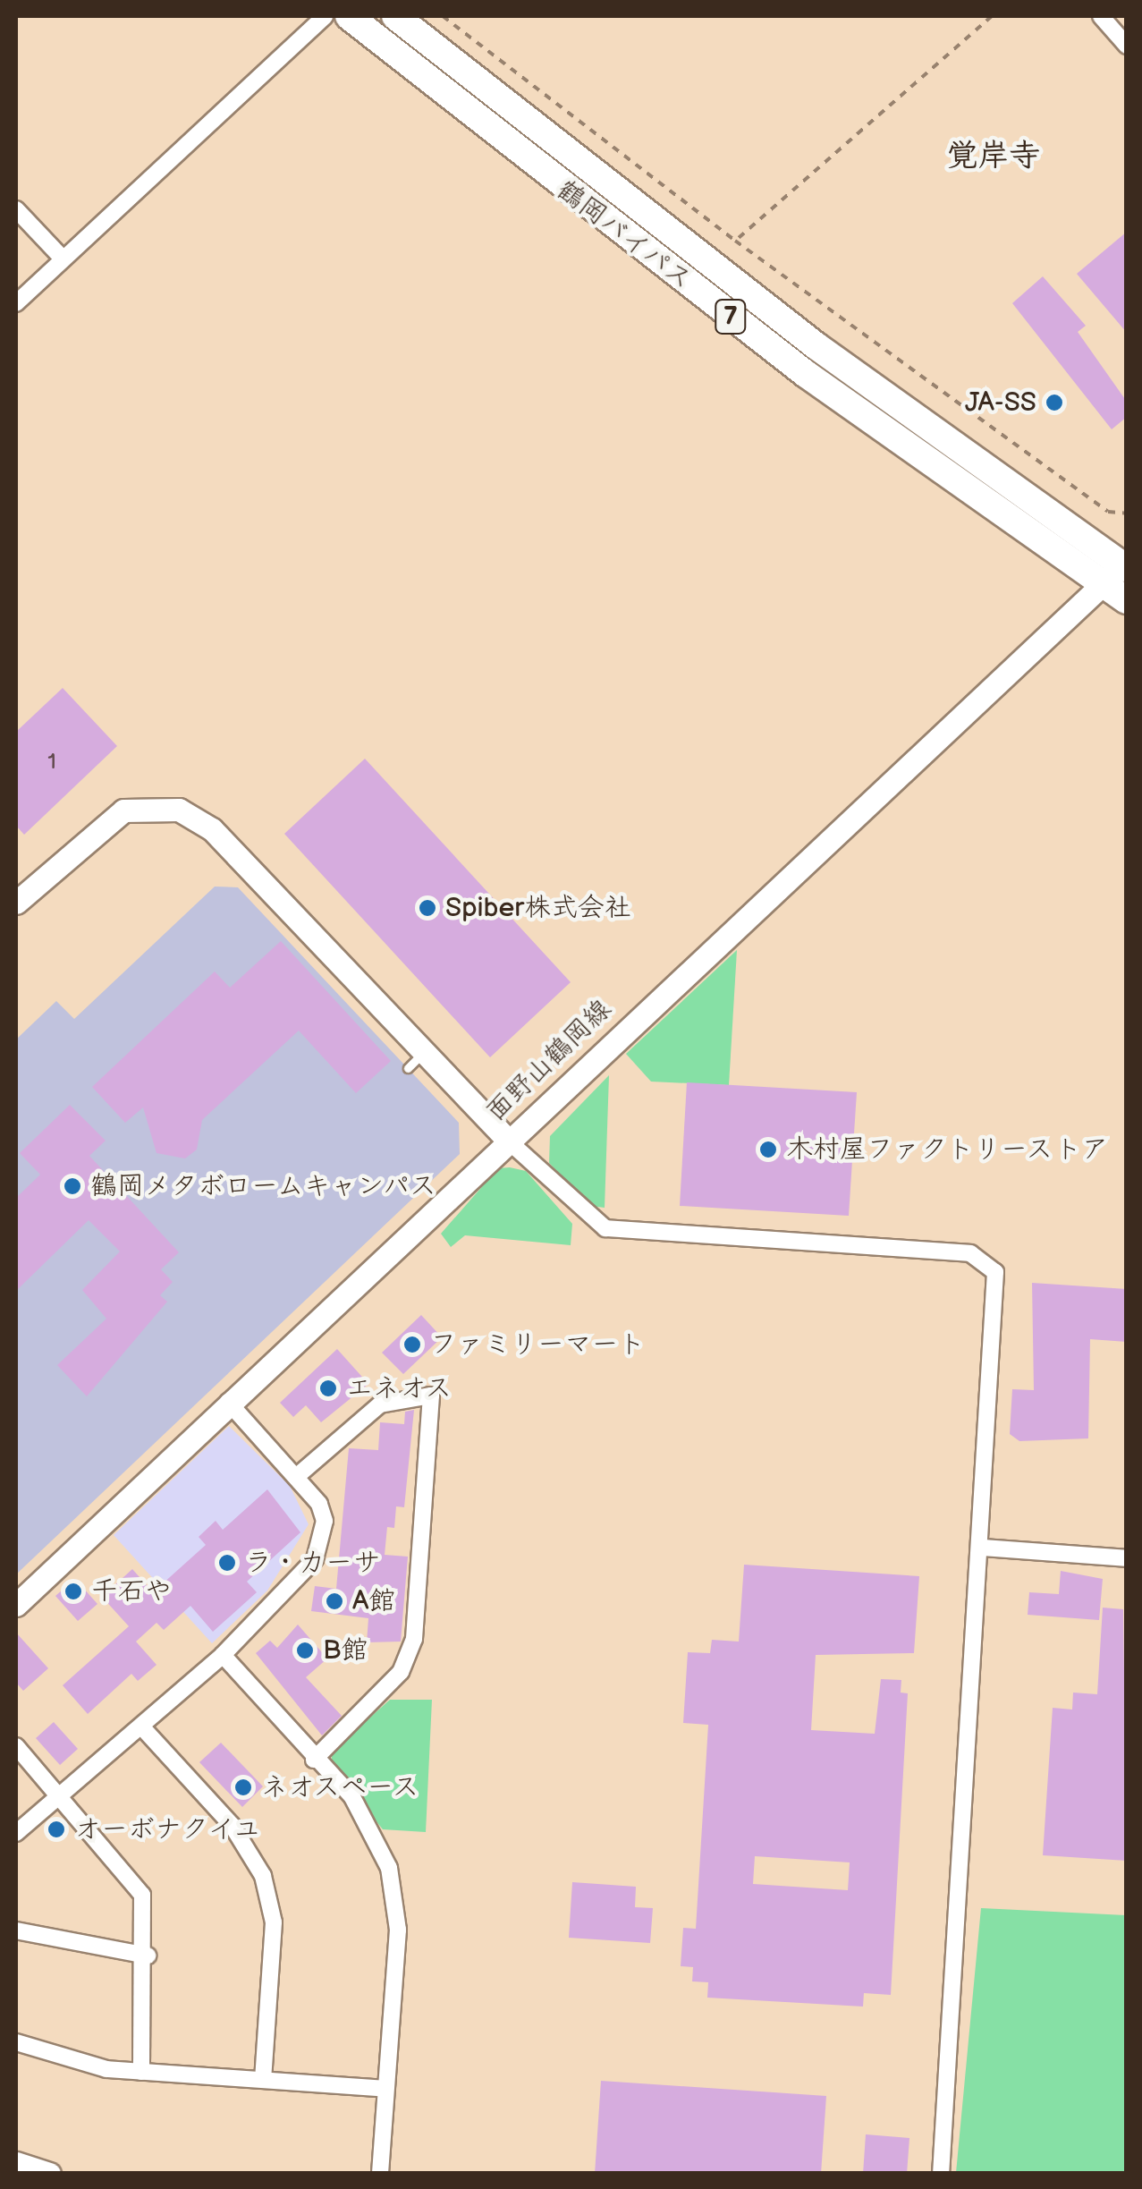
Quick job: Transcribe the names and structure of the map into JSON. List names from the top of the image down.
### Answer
{
  "streets": {
    "highway": ["鶴岡バイパス", "7"],
    "main road": ["面野山鶴岡線"]
  },
  "crossings": [
    ["鶴岡バイパス", "面野山鶴岡線"]
  ],
  "districts": ["覚岸寺"],
  "places": [
    "JA-SS",
    "Spiber株式会社",
    "木村屋ファクトリーストア",
    "鶴岡メタボロームキャンパス",
    "ファミリーマート",
    "エネオス",
    "ラ・カーサ",
    "千石や",
    "A館",
    "B館",
    "ネオスペース",
    "オーボナクイユ"
  ],
  "house_numbers": ["1"]
}
